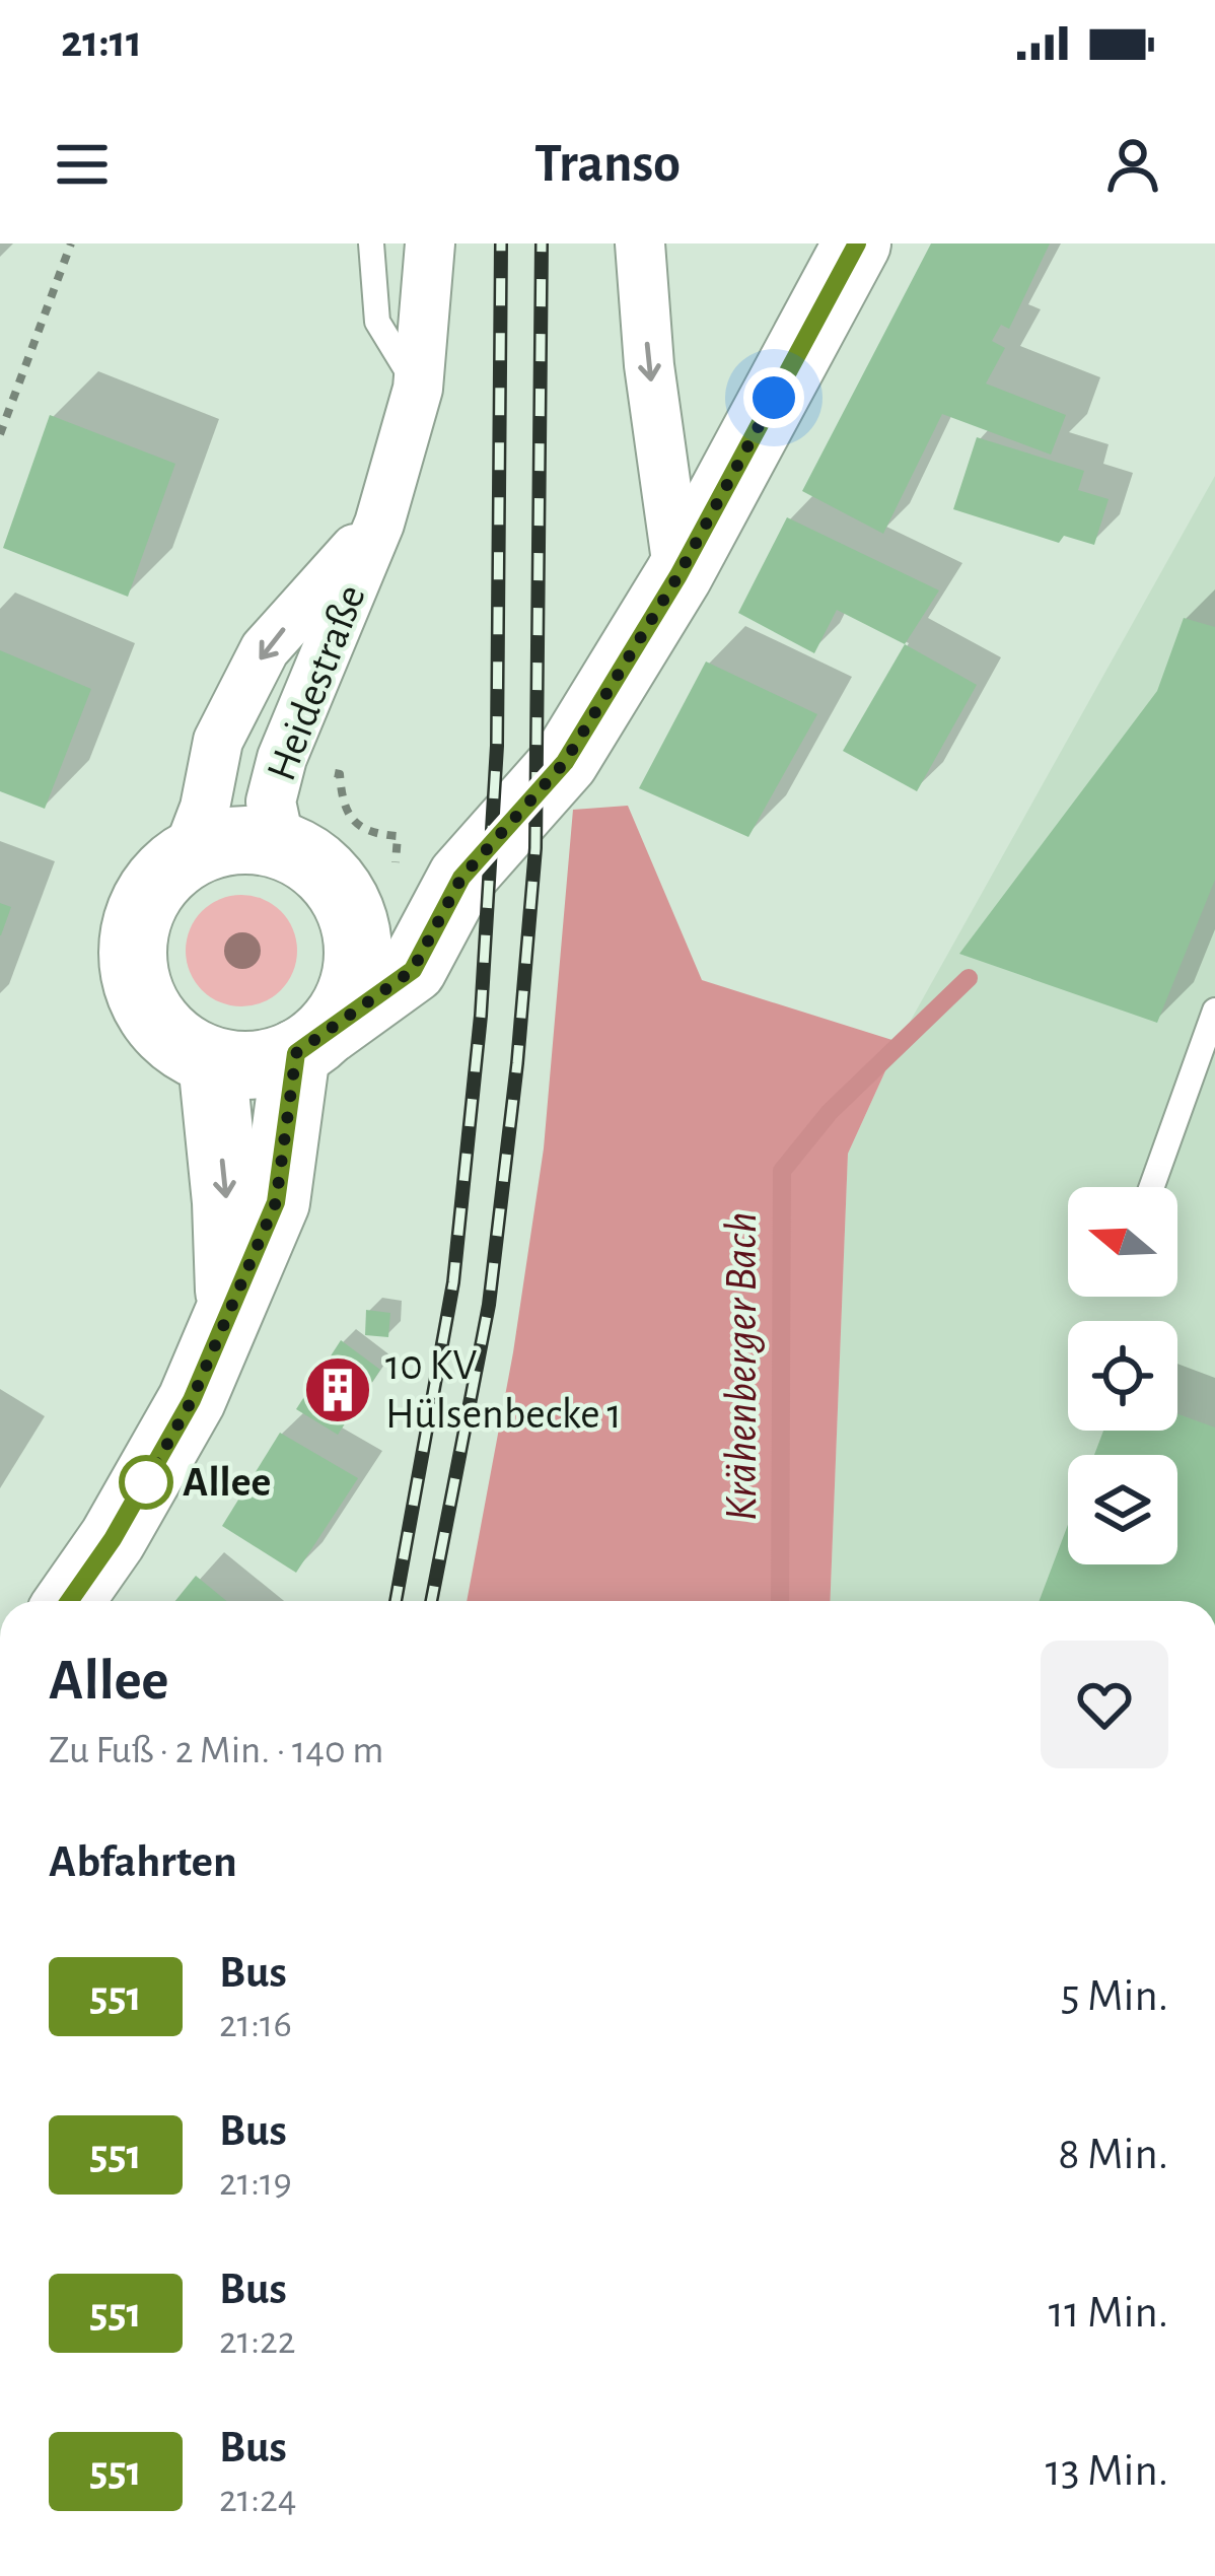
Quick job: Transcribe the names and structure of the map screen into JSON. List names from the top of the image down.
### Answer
{
  "streets": {
    "street": ["Heidestraße"]
  },
  "water": ["Krähenberger Bach"],
  "places": {
    "building": ["10 KV Hülsenbecke 1"],
    "other": ["Allee"]
  },
  "lines": ["bus line 551"],
  "north": "left",
  "page": {
    "status": "21:11",
    "header": "Transo",
    "heading": [
      ["Allee", "Zu Fuß · 2 Min. · 140 m"],
      "Abfahrten"
    ],
    "list": [
      {
        "mark": "551",
        "name": "Bus",
        "note": "21:16",
        "value": "5 Min."
      },
      {
        "mark": "551",
        "name": "Bus",
        "note": "21:19",
        "value": "8 Min."
      },
      {
        "mark": "551",
        "name": "Bus",
        "note": "21:22",
        "value": "11 Min."
      },
      {
        "mark": "551",
        "name": "Bus",
        "note": "21:24",
        "value": "13 Min."
      }
    ]
  }
}
